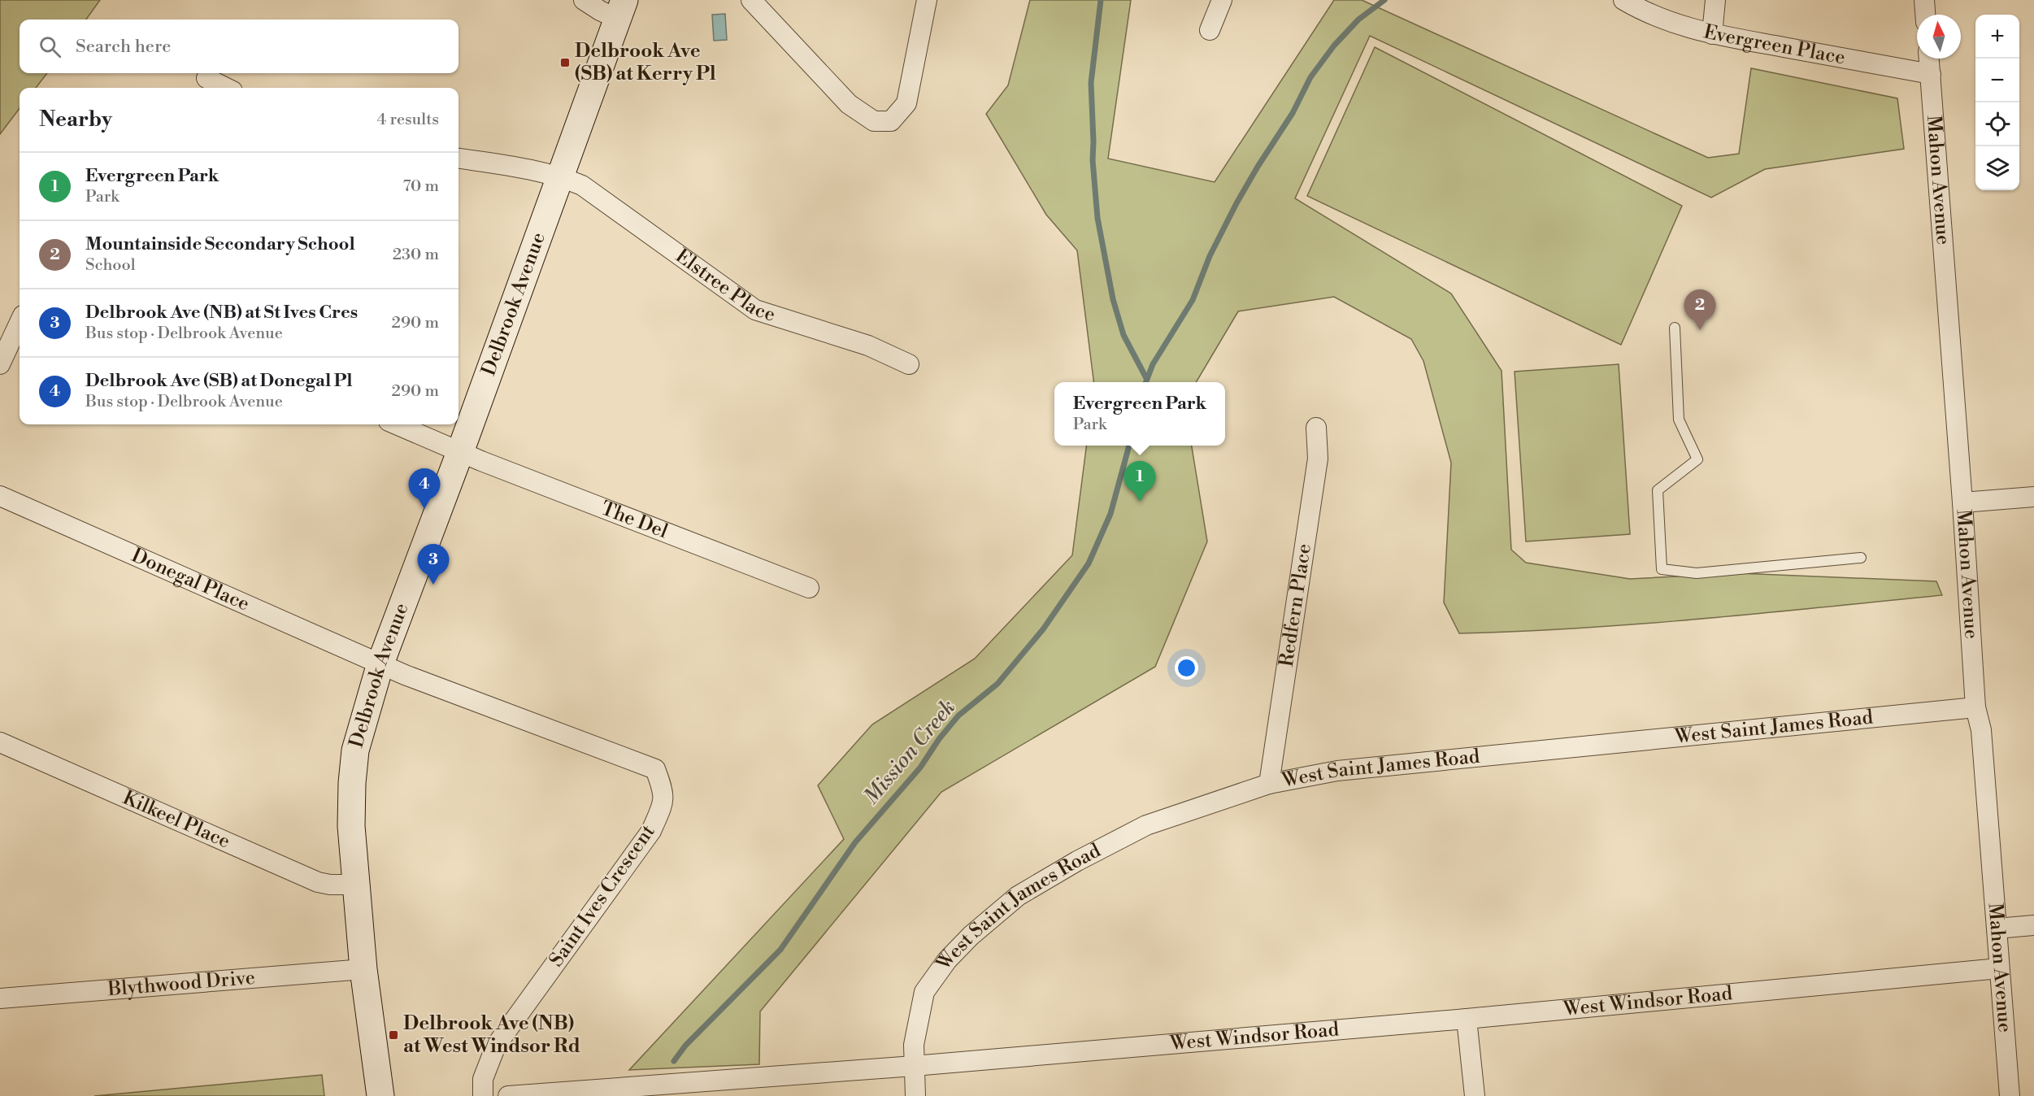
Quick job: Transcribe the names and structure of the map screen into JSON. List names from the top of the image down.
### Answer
{
  "streets": {
    "street": [
      "Evergreen Place",
      "Mahon Avenue",
      "Elstree Place",
      "Delbrook Avenue",
      "The Del",
      "Donegal Place",
      "Redfern Place",
      "West Saint James Road",
      "Kilkeel Place",
      "Saint Ives Crescent",
      "Blythwood Drive",
      "West Windsor Road"
    ]
  },
  "crossings": [
    ["Evergreen Place", "Mahon Avenue"],
    ["Mahon Avenue", "West Saint James Road"],
    ["Mahon Avenue", "West Windsor Road"],
    ["Elstree Place", "Delbrook Avenue"],
    ["Delbrook Avenue", "The Del"],
    ["Delbrook Avenue", "Donegal Place"],
    ["Delbrook Avenue", "Kilkeel Place"],
    ["Delbrook Avenue", "Saint Ives Crescent"],
    ["Delbrook Avenue", "Blythwood Drive"],
    ["Donegal Place", "Saint Ives Crescent"],
    ["Redfern Place", "West Saint James Road"],
    ["West Saint James Road", "West Windsor Road"]
  ],
  "water": ["Mission Creek"],
  "places": {
    "transit": ["Delbrook Ave (SB) at Kerry Pl", "Delbrook Ave (NB) at West Windsor Rd"]
  },
  "north": "top",
  "page": {
    "map_buttons": ["+", "−"],
    "search": "Search here",
    "heading": ["Nearby", "4 results"],
    "list": [
      {
        "mark": "1",
        "name": "Evergreen Park",
        "note": "Park",
        "value": "70 m"
      },
      {
        "mark": "2",
        "name": "Mountainside Secondary School",
        "note": "School",
        "value": "230 m"
      },
      {
        "mark": "3",
        "name": "Delbrook Ave (NB) at St Ives Cres",
        "note": "Bus stop · Delbrook Avenue",
        "value": "290 m"
      },
      {
        "mark": "4",
        "name": "Delbrook Ave (SB) at Donegal Pl",
        "note": "Bus stop · Delbrook Avenue",
        "value": "290 m"
      }
    ],
    "pins": [
      "2",
      "1",
      "4",
      "3"
    ],
    "popup": ["Evergreen Park", "Park"]
  }
}
